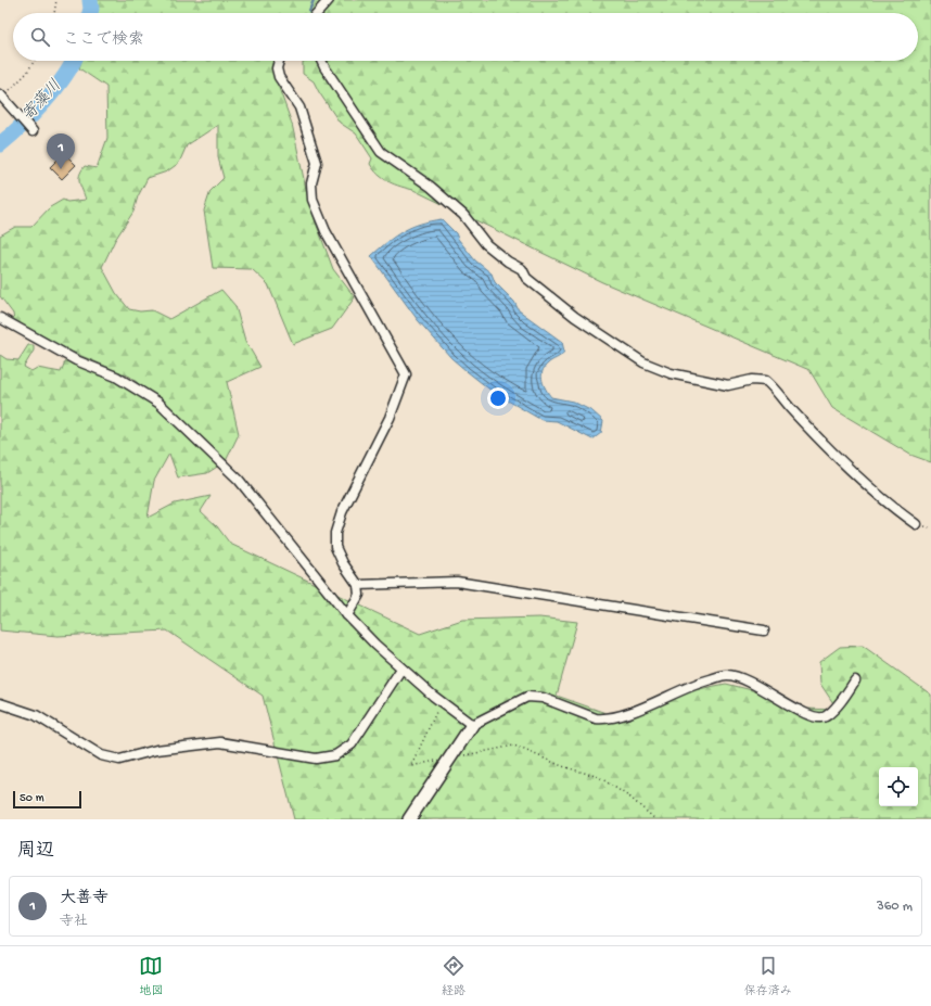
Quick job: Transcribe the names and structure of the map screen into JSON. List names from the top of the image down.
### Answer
{
  "water": ["寄藻川"],
  "scale_bar": "50 m",
  "page": {
    "search": "ここで検索",
    "pins": "1",
    "scale": "50 m",
    "heading": "周辺",
    "list": [
      {
        "mark": "1",
        "name": "大善寺",
        "note": "寺社",
        "value": "360 m"
      }
    ],
    "nav": ["地図", "経路", "保存済み"]
  }
}
